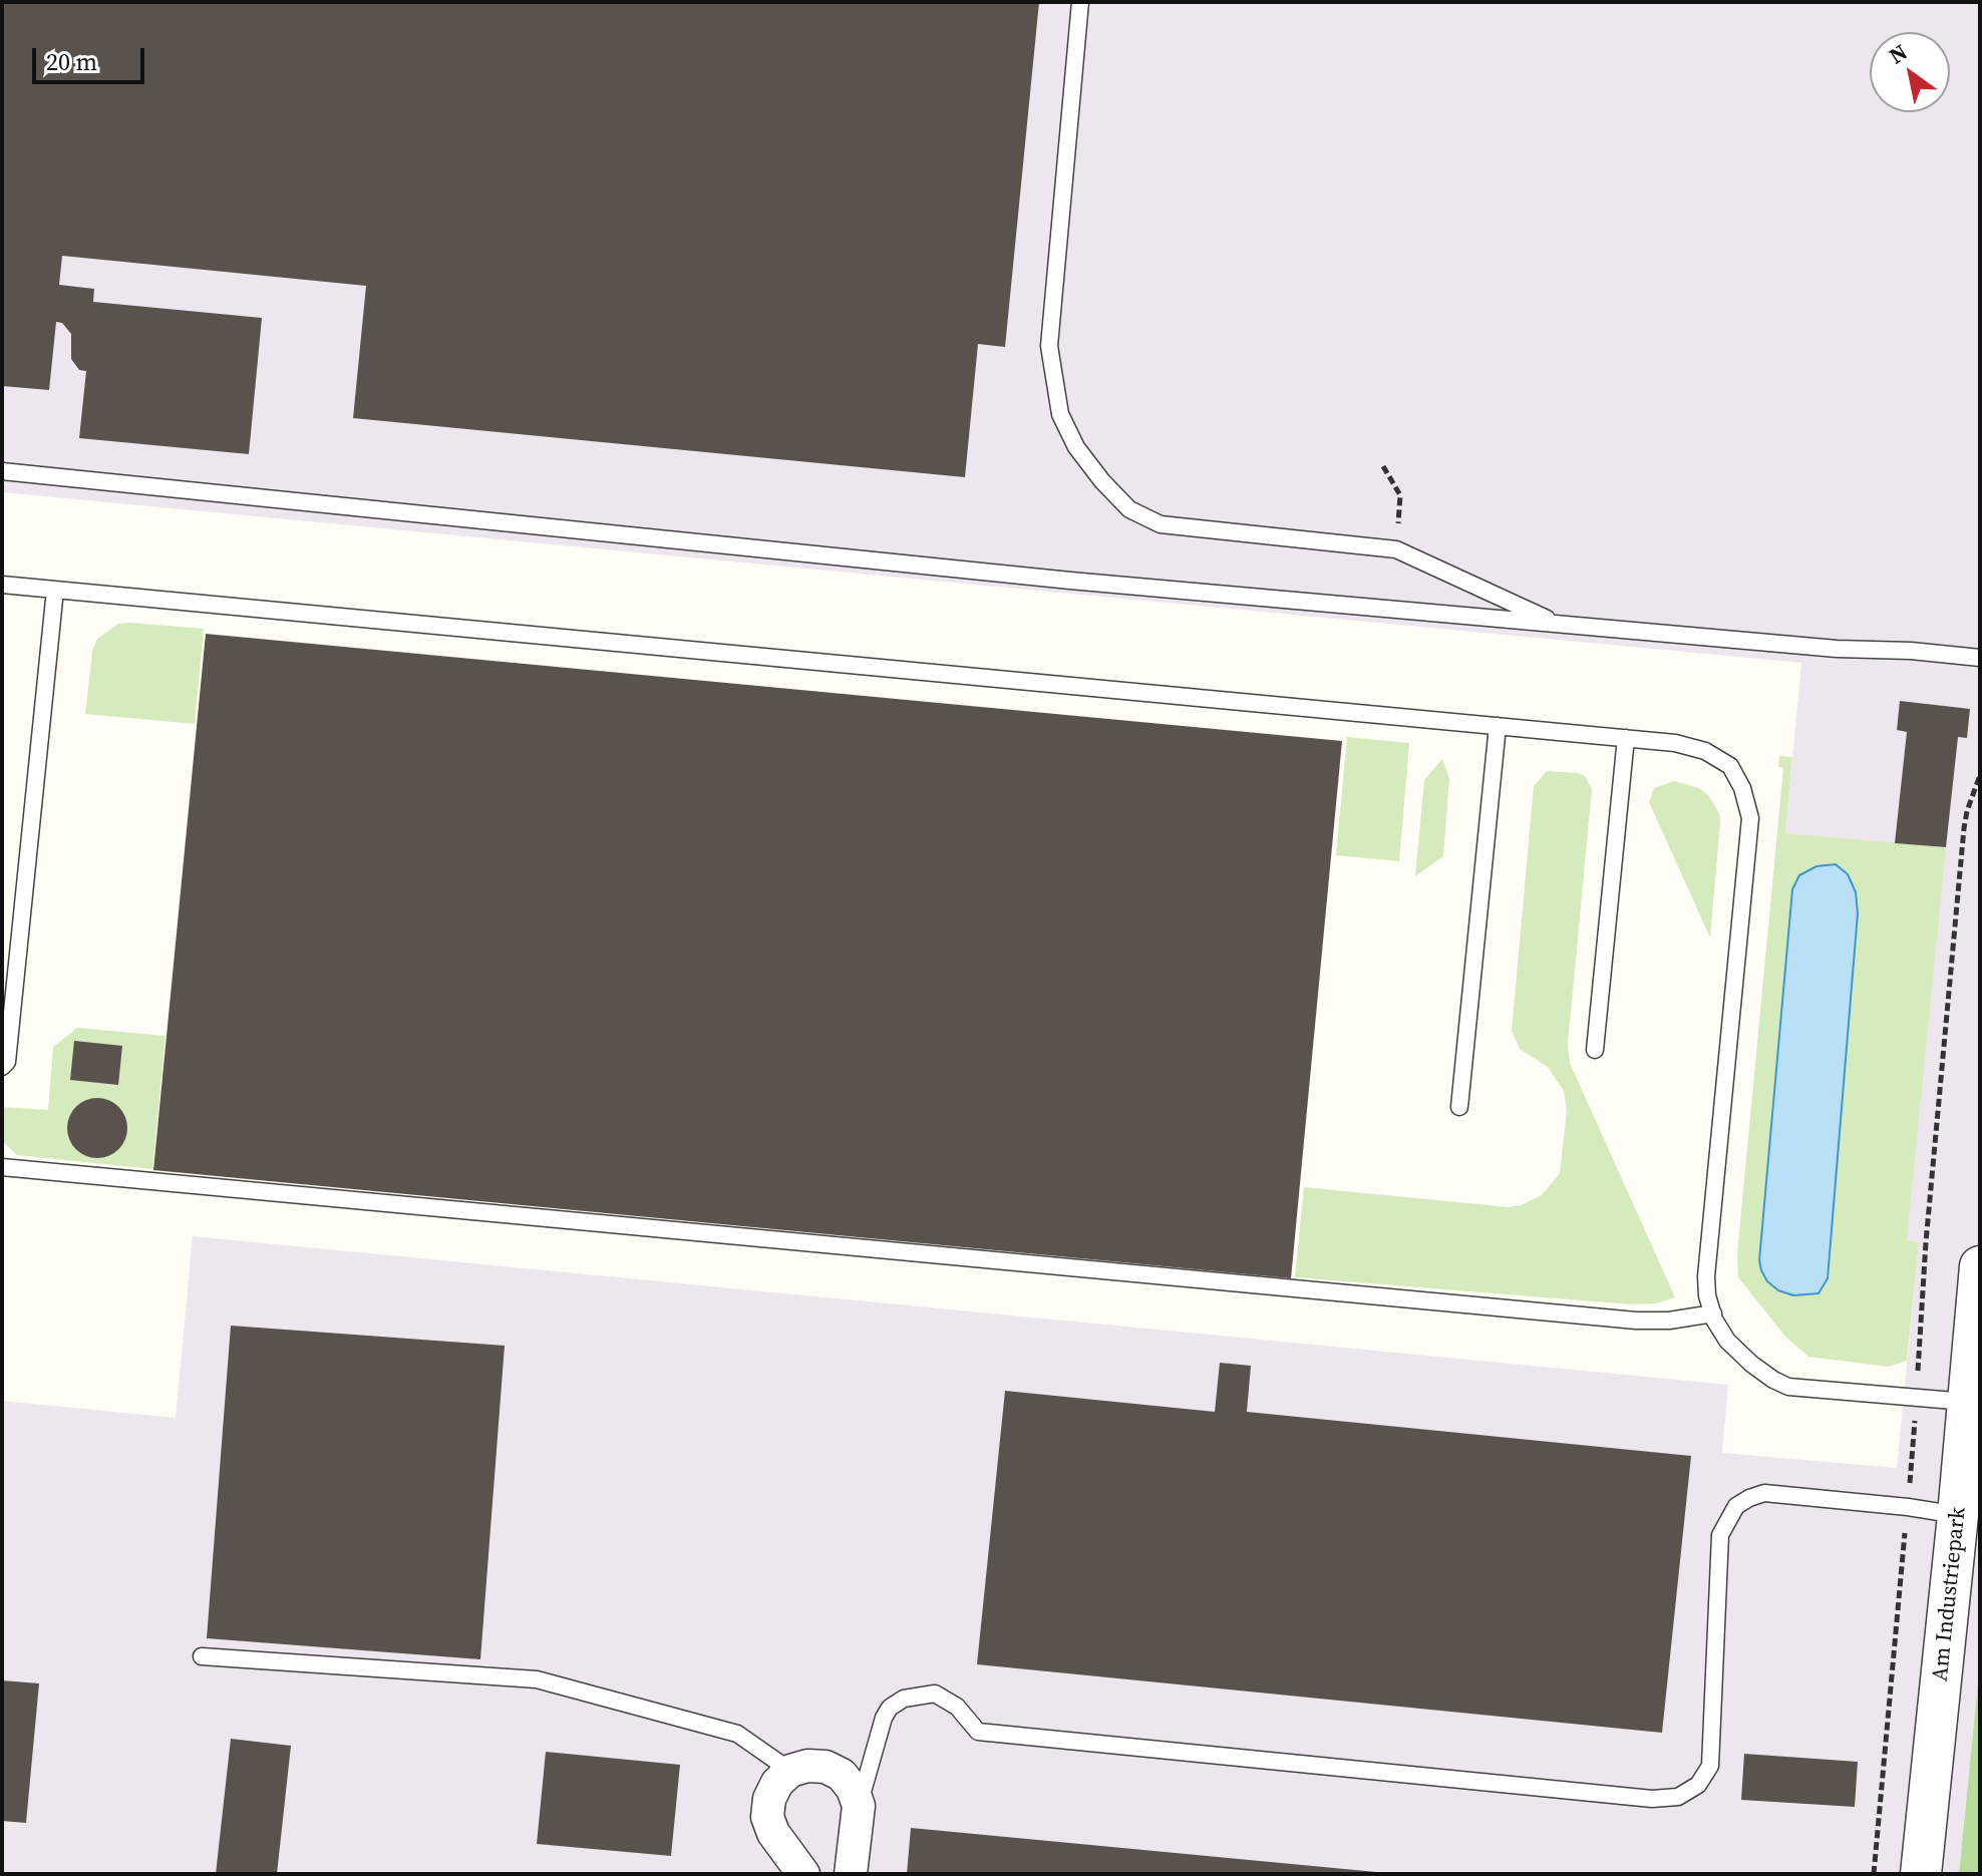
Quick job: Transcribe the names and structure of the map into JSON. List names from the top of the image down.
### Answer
{
  "streets": {
    "street": ["Am Industriepark"]
  },
  "scale_bar": "20 m",
  "north": "top left"
}
